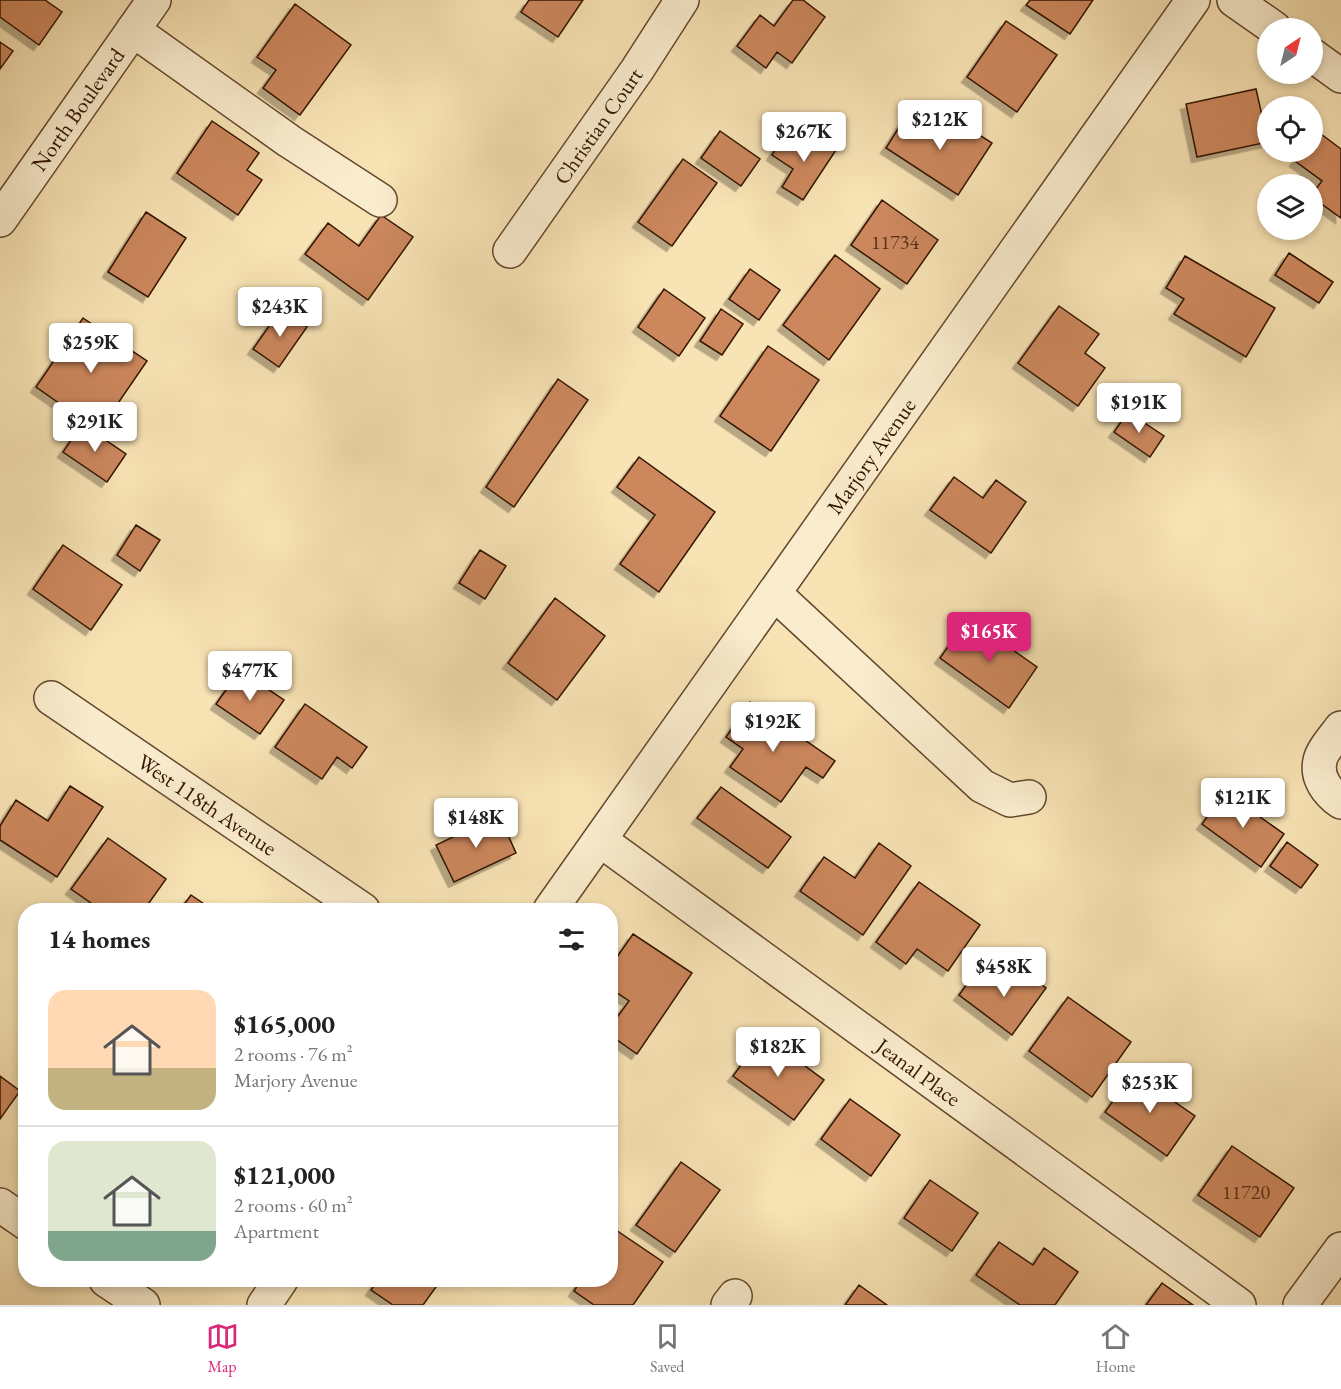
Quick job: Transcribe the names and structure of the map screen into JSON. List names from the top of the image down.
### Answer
{
  "streets": {
    "street": [
      "North Boulevard",
      "Christian Court",
      "Marjory Avenue",
      "West 118th Avenue",
      "Jeanal Place"
    ]
  },
  "crossings": [
    ["Marjory Avenue", "Jeanal Place"]
  ],
  "house_numbers": ["11734", "11720"],
  "north": "top right",
  "page": {
    "price": [
      "$212K",
      "$267K",
      "$243K",
      "$259K",
      "$191K",
      "$291K",
      "$165K",
      "$477K",
      "$192K",
      "$121K",
      "$148K",
      "$458K",
      "$182K",
      "$253K"
    ],
    "heading": "14 homes",
    "list": [
      {
        "name": "$165,000",
        "note": "2 rooms · 76 m² · Marjory Avenue"
      },
      {
        "name": "$121,000",
        "note": "2 rooms · 60 m² · Apartment"
      }
    ],
    "tabs": ["Map", "Saved", "Home"]
  }
}
